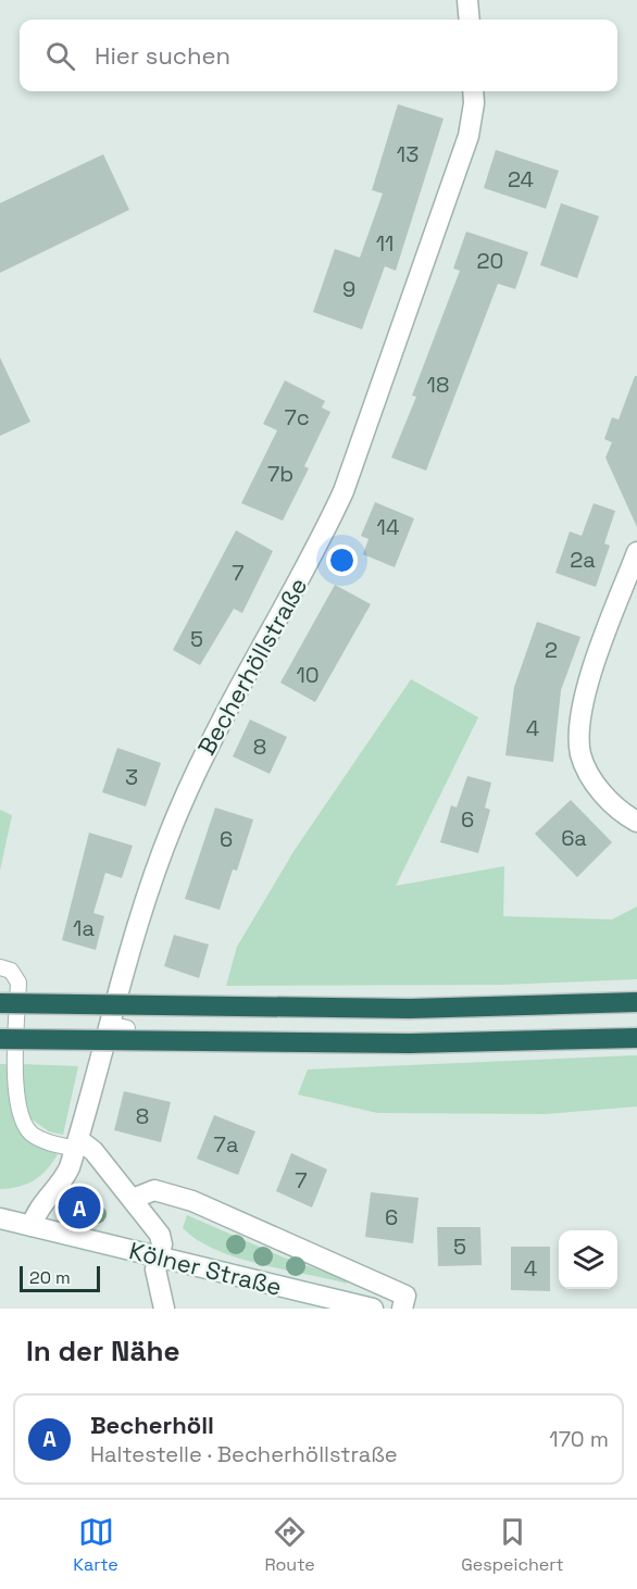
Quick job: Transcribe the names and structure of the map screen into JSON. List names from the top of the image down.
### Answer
{
  "streets": {
    "street": ["Becherhöllstraße", "Kölner Straße"]
  },
  "crossings": [
    ["Becherhöllstraße", "Kölner Straße"]
  ],
  "house_numbers": [
    "13",
    "24",
    "11",
    "20",
    "9",
    "18",
    "7c",
    "7b",
    "14",
    "2a",
    "7",
    "5",
    "2",
    "10",
    "4",
    "8",
    "3",
    "6",
    "6a",
    "6",
    "1a",
    "8",
    "7a",
    "7",
    "6",
    "5",
    "4"
  ],
  "scale_bar": "20 m",
  "page": {
    "search": "Hier suchen",
    "pins": "A",
    "scale": "20 m",
    "heading": "In der Nähe",
    "list": [
      {
        "mark": "A",
        "name": "Becherhöll",
        "note": "Haltestelle · Becherhöllstraße",
        "value": "170 m"
      }
    ],
    "nav": ["Karte", "Route", "Gespeichert"]
  }
}
